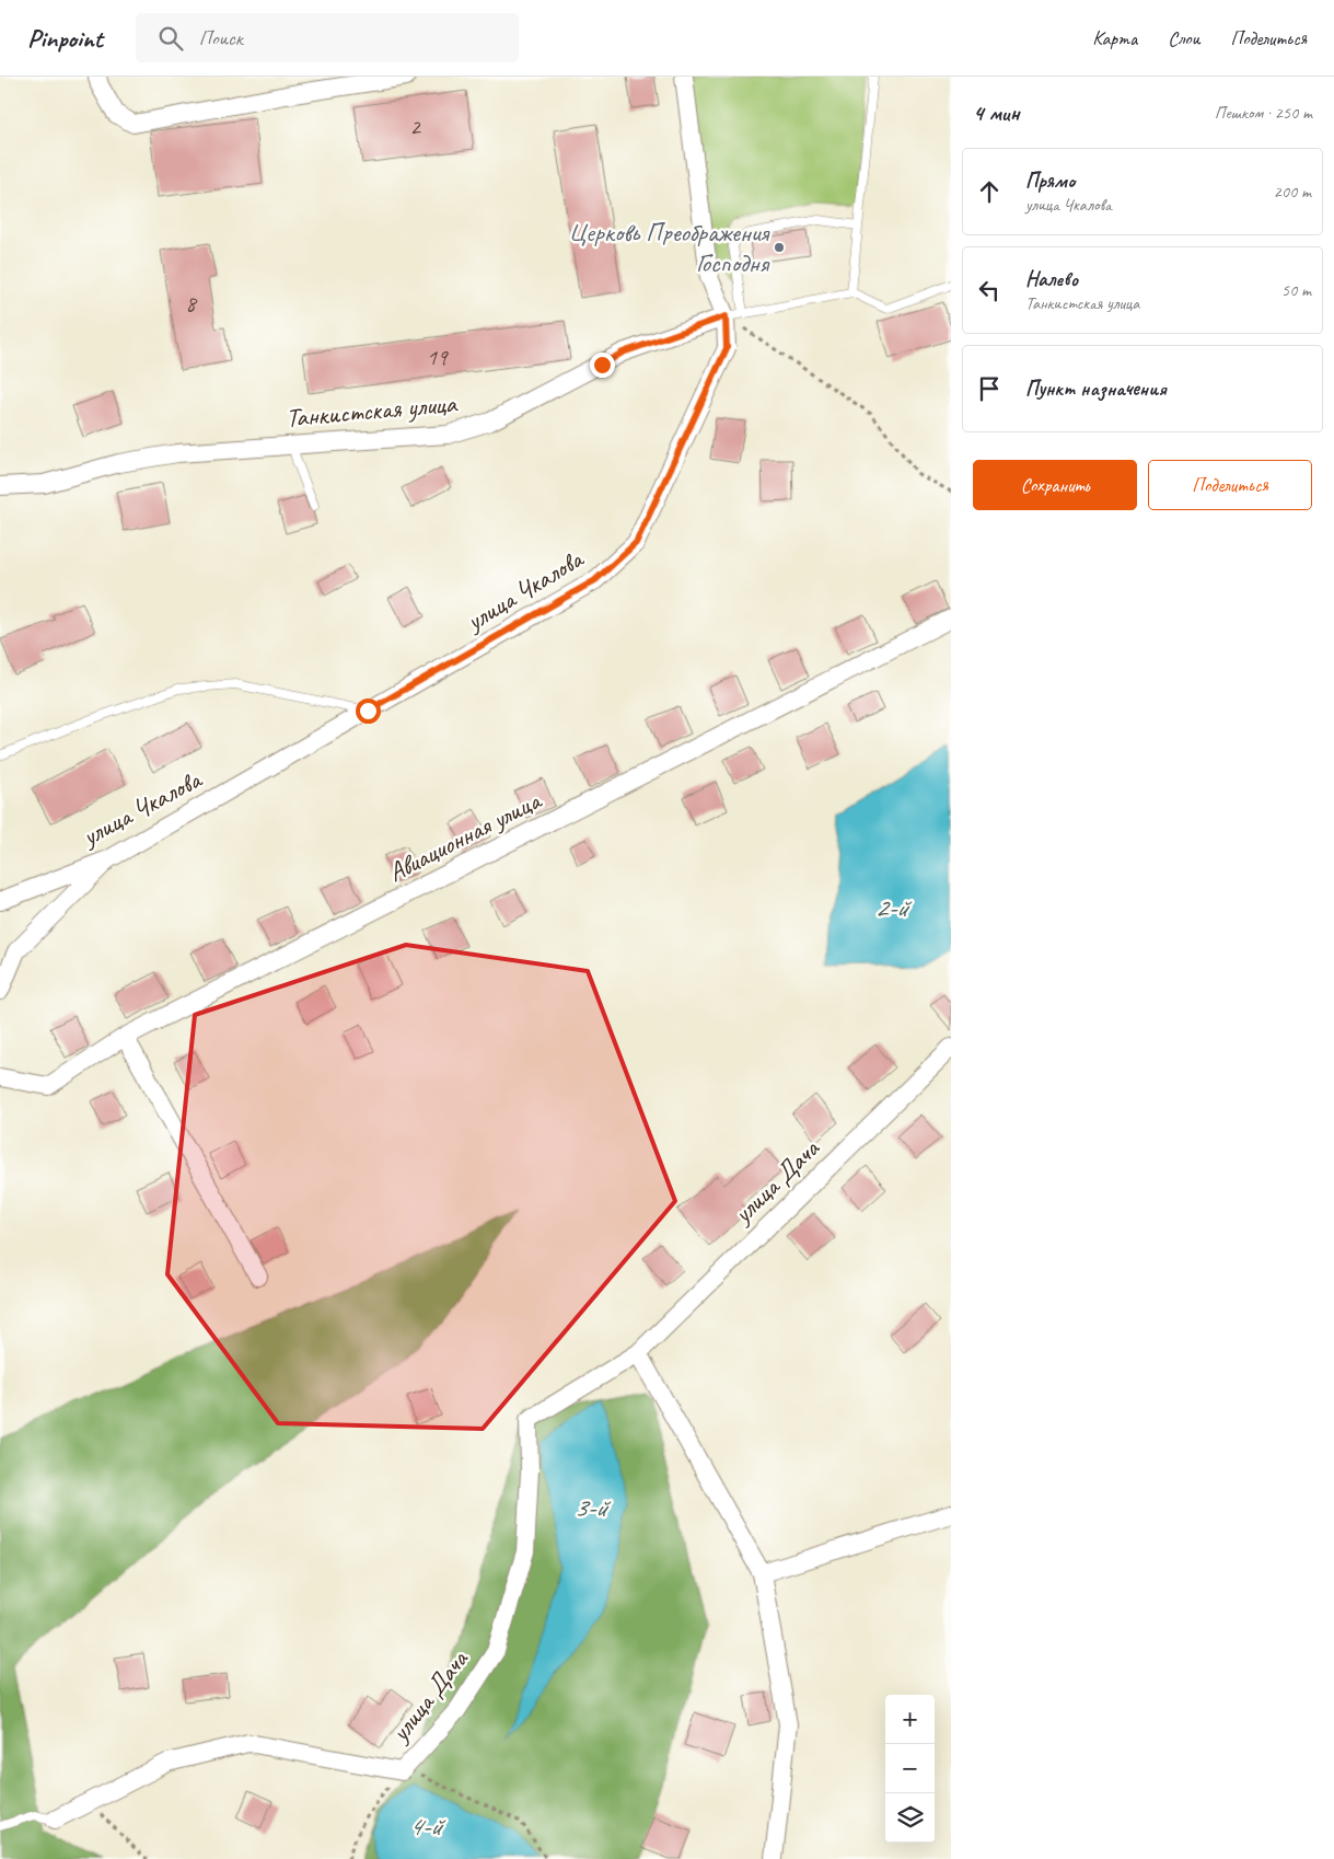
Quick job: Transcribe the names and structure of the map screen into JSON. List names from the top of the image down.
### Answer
{
  "streets": {
    "street": [
      "Танкистская улица",
      "улица Чкалова",
      "Авиационная улица",
      "улица Дача"
    ]
  },
  "crossings": [
    ["Танкистская улица", "улица Чкалова"]
  ],
  "water": ["2-й", "3-й", "4-й"],
  "places": ["Церковь Преображения Господня"],
  "house_numbers": ["2", "8", "19"],
  "page": {
    "header": "Pinpoint",
    "search": "Поиск",
    "nav": ["Карта", "Слои", "Поделиться"],
    "heading": ["4 мин", "Пешком · 250 m"],
    "list": [
      ["Прямо", "улица Чкалова", "200 m"],
      ["Налево", "Танкистская улица", "50 m"],
      "Пункт назначения"
    ],
    "buttons": ["Сохранить", "Поделиться"],
    "map_buttons": ["+", "−"]
  }
}
